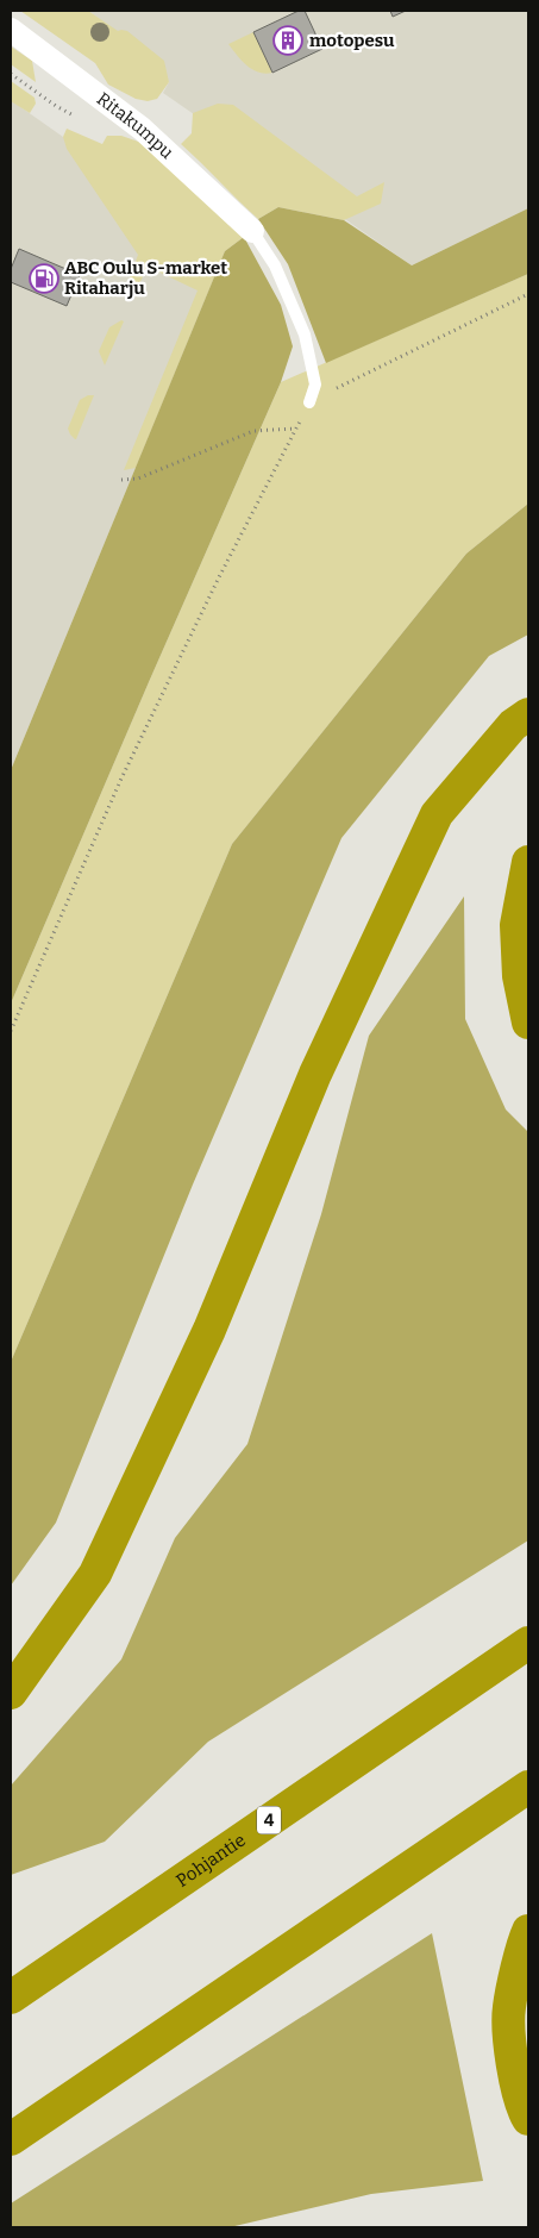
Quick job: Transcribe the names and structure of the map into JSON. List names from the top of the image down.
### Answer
{
  "streets": {
    "highway": ["4", "Pohjantie"],
    "street": ["Ritakumpu"]
  },
  "places": {
    "building": ["motopesu"],
    "fuel station": ["ABC Oulu S-market Ritaharju"]
  }
}
